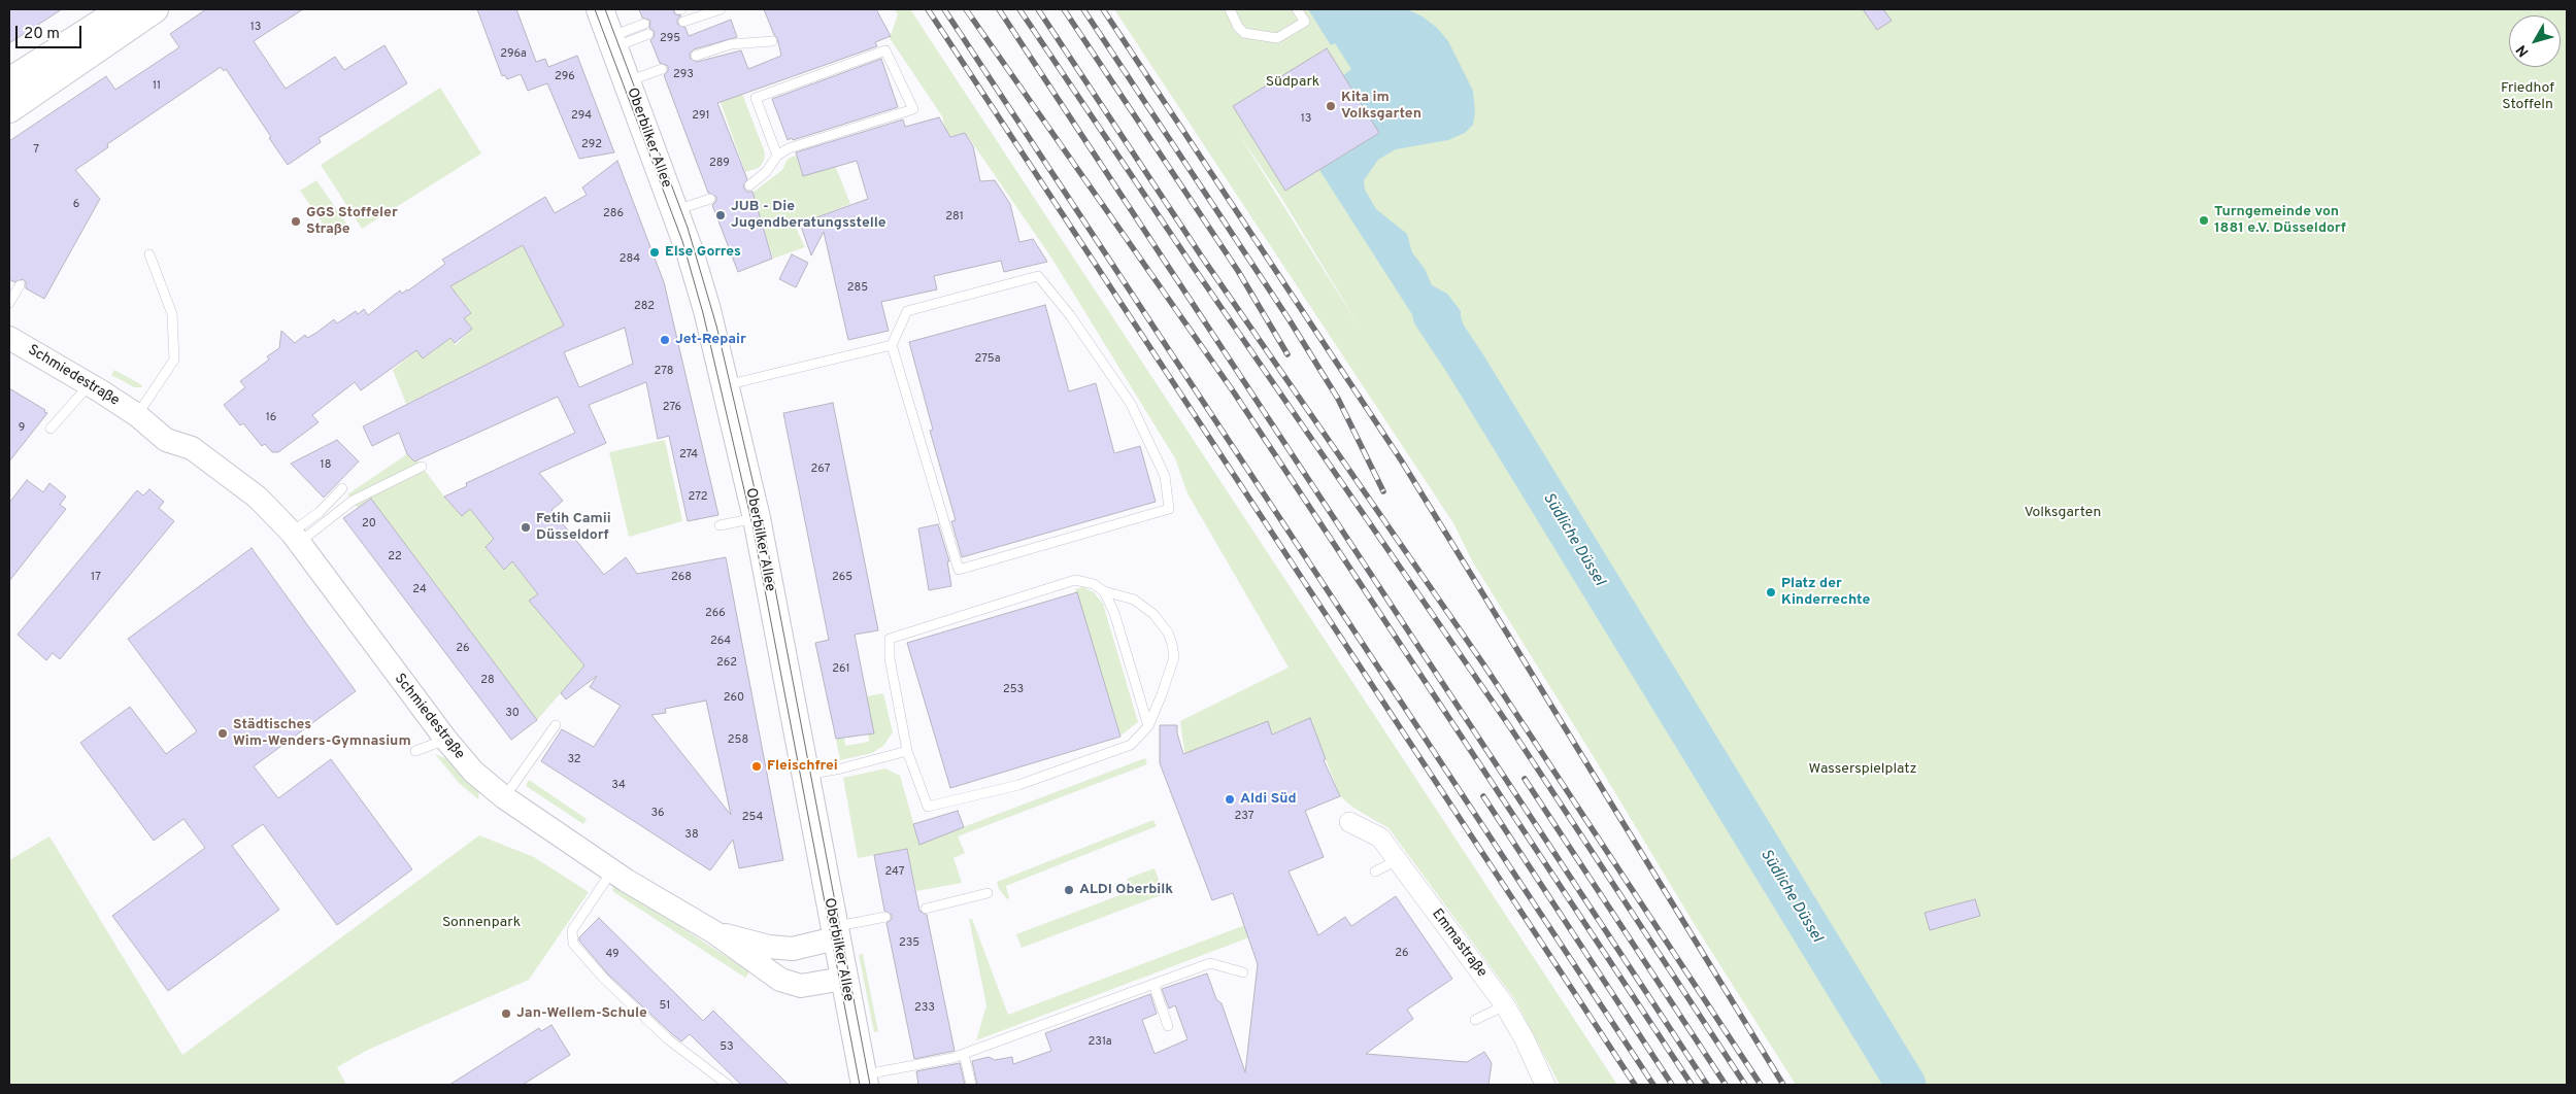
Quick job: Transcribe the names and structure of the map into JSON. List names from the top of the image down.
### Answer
{
  "streets": {
    "main road": ["Oberbilker Allee"],
    "street": ["Schmiedestraße", "Emmastraße"]
  },
  "crossings": [
    ["Oberbilker Allee", "Schmiedestraße"]
  ],
  "water": ["Südliche Düssel"],
  "parks": [
    "Südpark",
    "Friedhof Stoffeln",
    "Volksgarten",
    "Wasserspielplatz",
    "Sonnenpark"
  ],
  "places": [
    "Kita im Volksgarten",
    "JUB - Die Jugendberatungsstelle",
    "Turngemeinde von 1881 e.V. Düsseldorf",
    "GGS Stoffeler Straße",
    "Else Gorres",
    "Jet-Repair",
    "Fetih Camii Düsseldorf",
    "Platz der Kinderrechte",
    "Städtisches Wim-Wenders-Gymnasium",
    "Fleischfrei",
    "Aldi Süd",
    "ALDI Oberbilk",
    "Jan-Wellem-Schule"
  ],
  "house_numbers": [
    "13",
    "295",
    "296a",
    "293",
    "296",
    "11",
    "294",
    "291",
    "13",
    "292",
    "7",
    "289",
    "6",
    "286",
    "281",
    "284",
    "285",
    "282",
    "275a",
    "278",
    "276",
    "16",
    "9",
    "274",
    "18",
    "267",
    "272",
    "20",
    "22",
    "17",
    "268",
    "265",
    "24",
    "266",
    "264",
    "26",
    "262",
    "261",
    "28",
    "253",
    "260",
    "30",
    "258",
    "32",
    "34",
    "36",
    "237",
    "254",
    "38",
    "247",
    "235",
    "26",
    "49",
    "51",
    "233",
    "231a",
    "53"
  ],
  "scale_bar": "20 m",
  "north": "bottom left"
}
